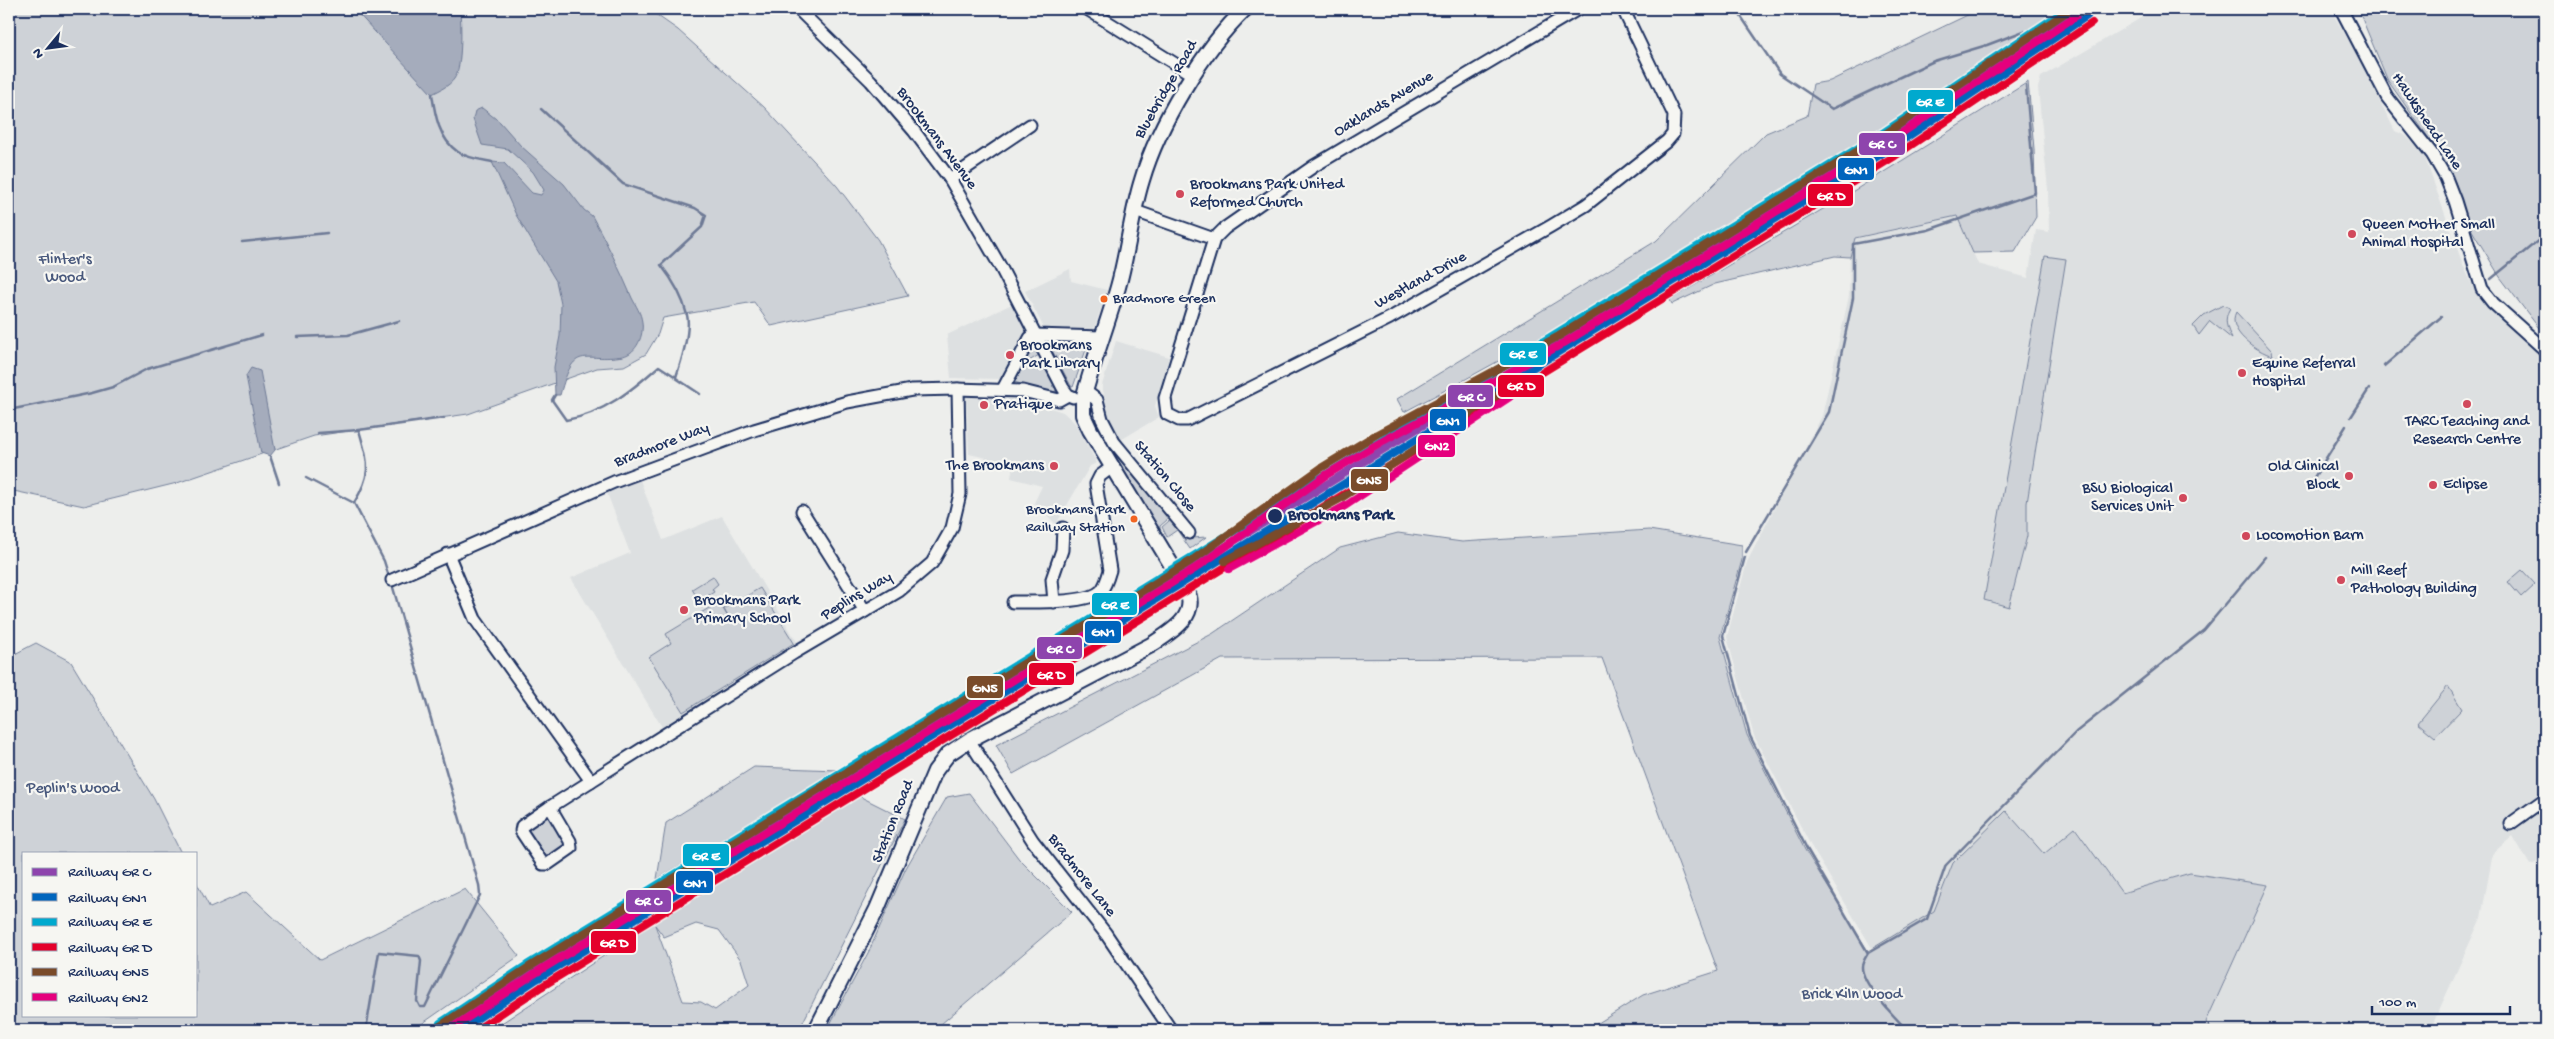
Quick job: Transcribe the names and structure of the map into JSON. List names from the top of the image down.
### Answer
{
  "streets": {
    "street": [
      "Bluebridge Road",
      "Oaklands Avenue",
      "Hawkshead Lane",
      "Brookmans Avenue",
      "Westland Drive",
      "Bradmore Way",
      "Station Close",
      "Peplins Way",
      "Station Road",
      "Bradmore Lane"
    ]
  },
  "crossings": [
    ["Oaklands Avenue", "Westland Drive"],
    ["Bradmore Way", "Peplins Way"],
    ["Station Road", "Bradmore Lane"]
  ],
  "parks": ["Flinter's Wood", "Peplin's Wood", "Brick Kiln Wood"],
  "places": [
    "Brookmans Park United Reformed Church",
    "Queen Mother Small Animal Hospital",
    "Bradmore Green",
    "Brookmans Park Library",
    "Equine Referral Hospital",
    "TARC Teaching and Research Centre",
    "Pratique",
    "The Brookmans",
    "Old Clinical Block",
    "Eclipse",
    "BSU Biological Services Unit",
    "Brookmans Park",
    "Brookmans Park Railway Station",
    "Locomotion Barn",
    "Mill Reef Pathology Building",
    "Brookmans Park Primary School"
  ],
  "lines": ["rail line GN5", "rail line GN1", "rail line GN2"],
  "legend": [
    "Railway GR C",
    "Railway GN1",
    "Railway GR E",
    "Railway GR D",
    "Railway GN5",
    "Railway GN2"
  ],
  "scale_bar": "100 m",
  "north": "bottom left"
}
